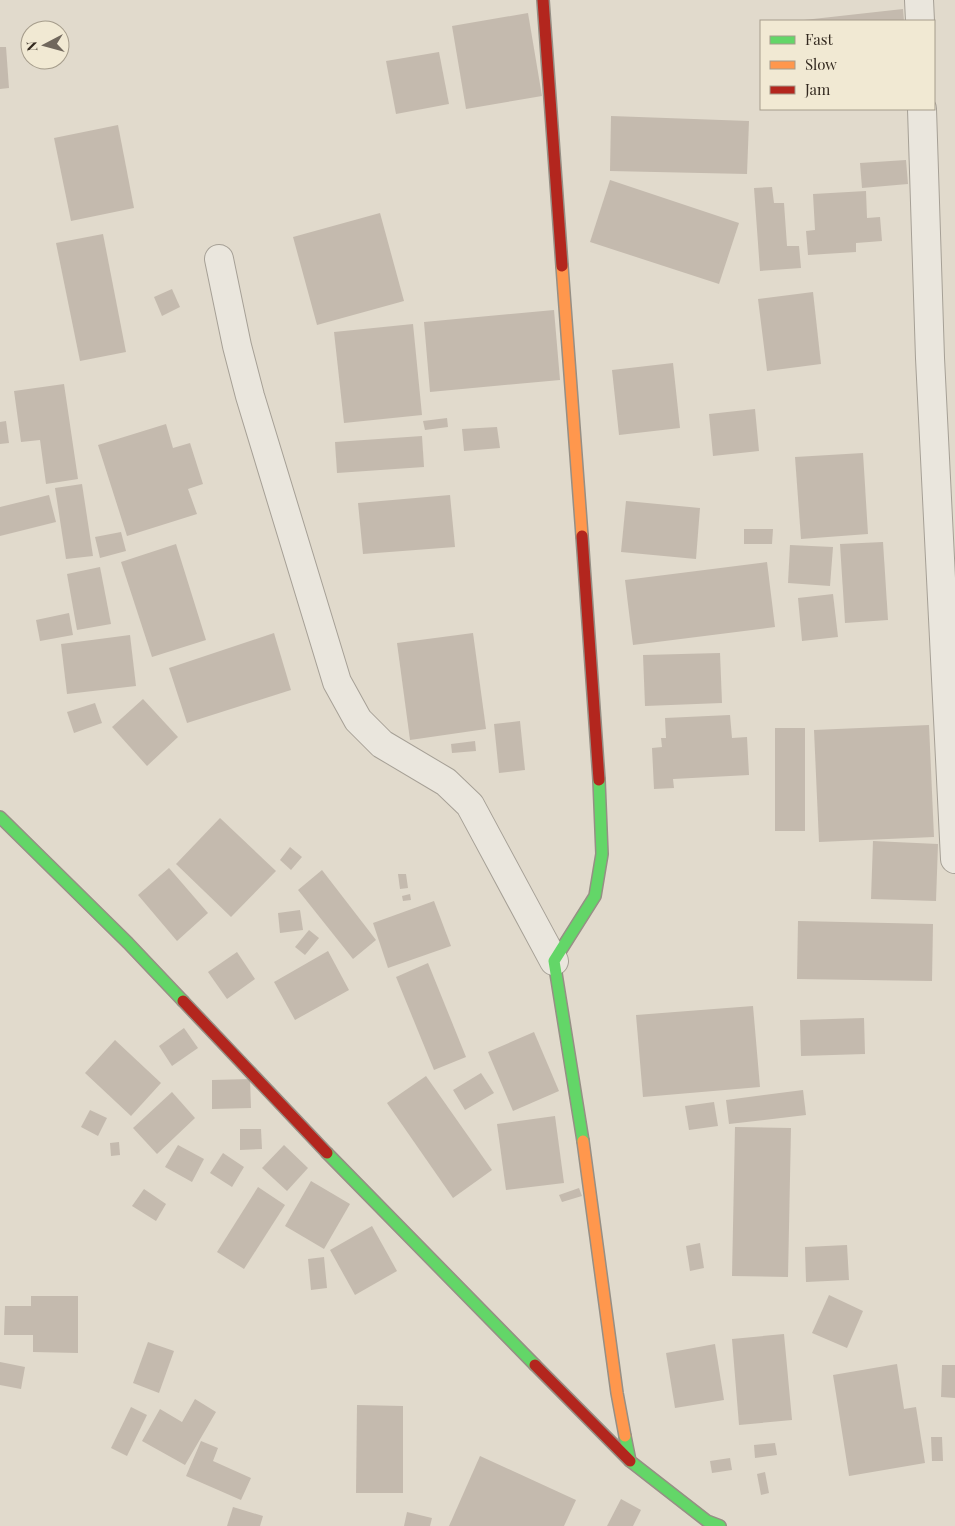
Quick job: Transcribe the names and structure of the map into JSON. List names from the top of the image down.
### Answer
{
  "legend": ["Fast", "Slow", "Jam"],
  "north": "left"
}
